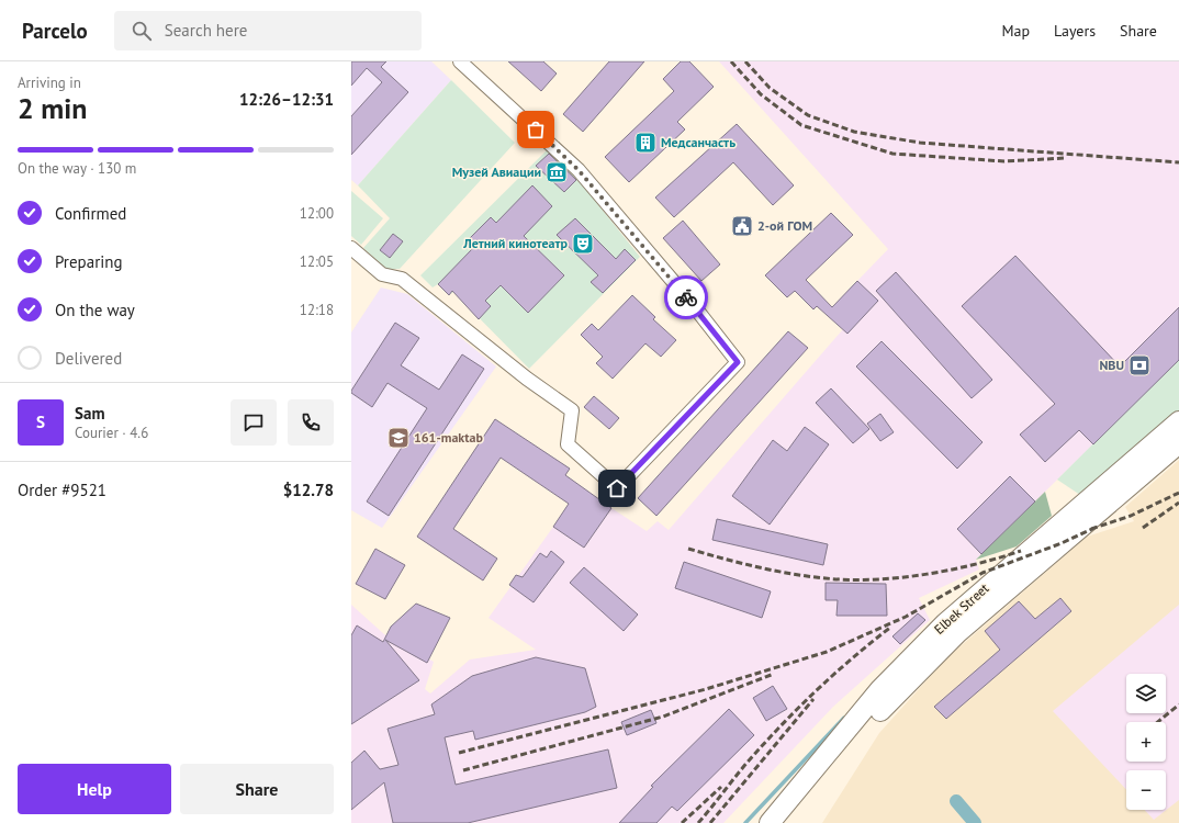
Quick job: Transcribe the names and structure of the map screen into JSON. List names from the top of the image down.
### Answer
{
  "streets": {
    "main road": ["Elbek Street"]
  },
  "places": {
    "building": ["Медсанчасть"],
    "museum": ["Музей Авиации"],
    "public building": ["2-ой ГОМ"],
    "theatre": ["Летний кинотеатр"],
    "bank": ["NBU"],
    "school or university": ["161-maktab"]
  },
  "page": {
    "header": "Parcelo",
    "search": "Search here",
    "nav": ["Map", "Layers", "Share"],
    "heading": ["2 min", "Arriving in", "12:26–12:31"],
    "panel": [
      "Sam",
      "Courier · 4.6",
      "Order #9521",
      "$12.78"
    ],
    "bar": "On the way · 130 m",
    "list": [
      ["Confirmed", "12:00"],
      ["Preparing", "12:05"],
      ["On the way", "12:18"],
      "Delivered"
    ],
    "round": "S",
    "map_buttons": ["+", "−"],
    "buttons": ["Help", "Share"]
  }
}
